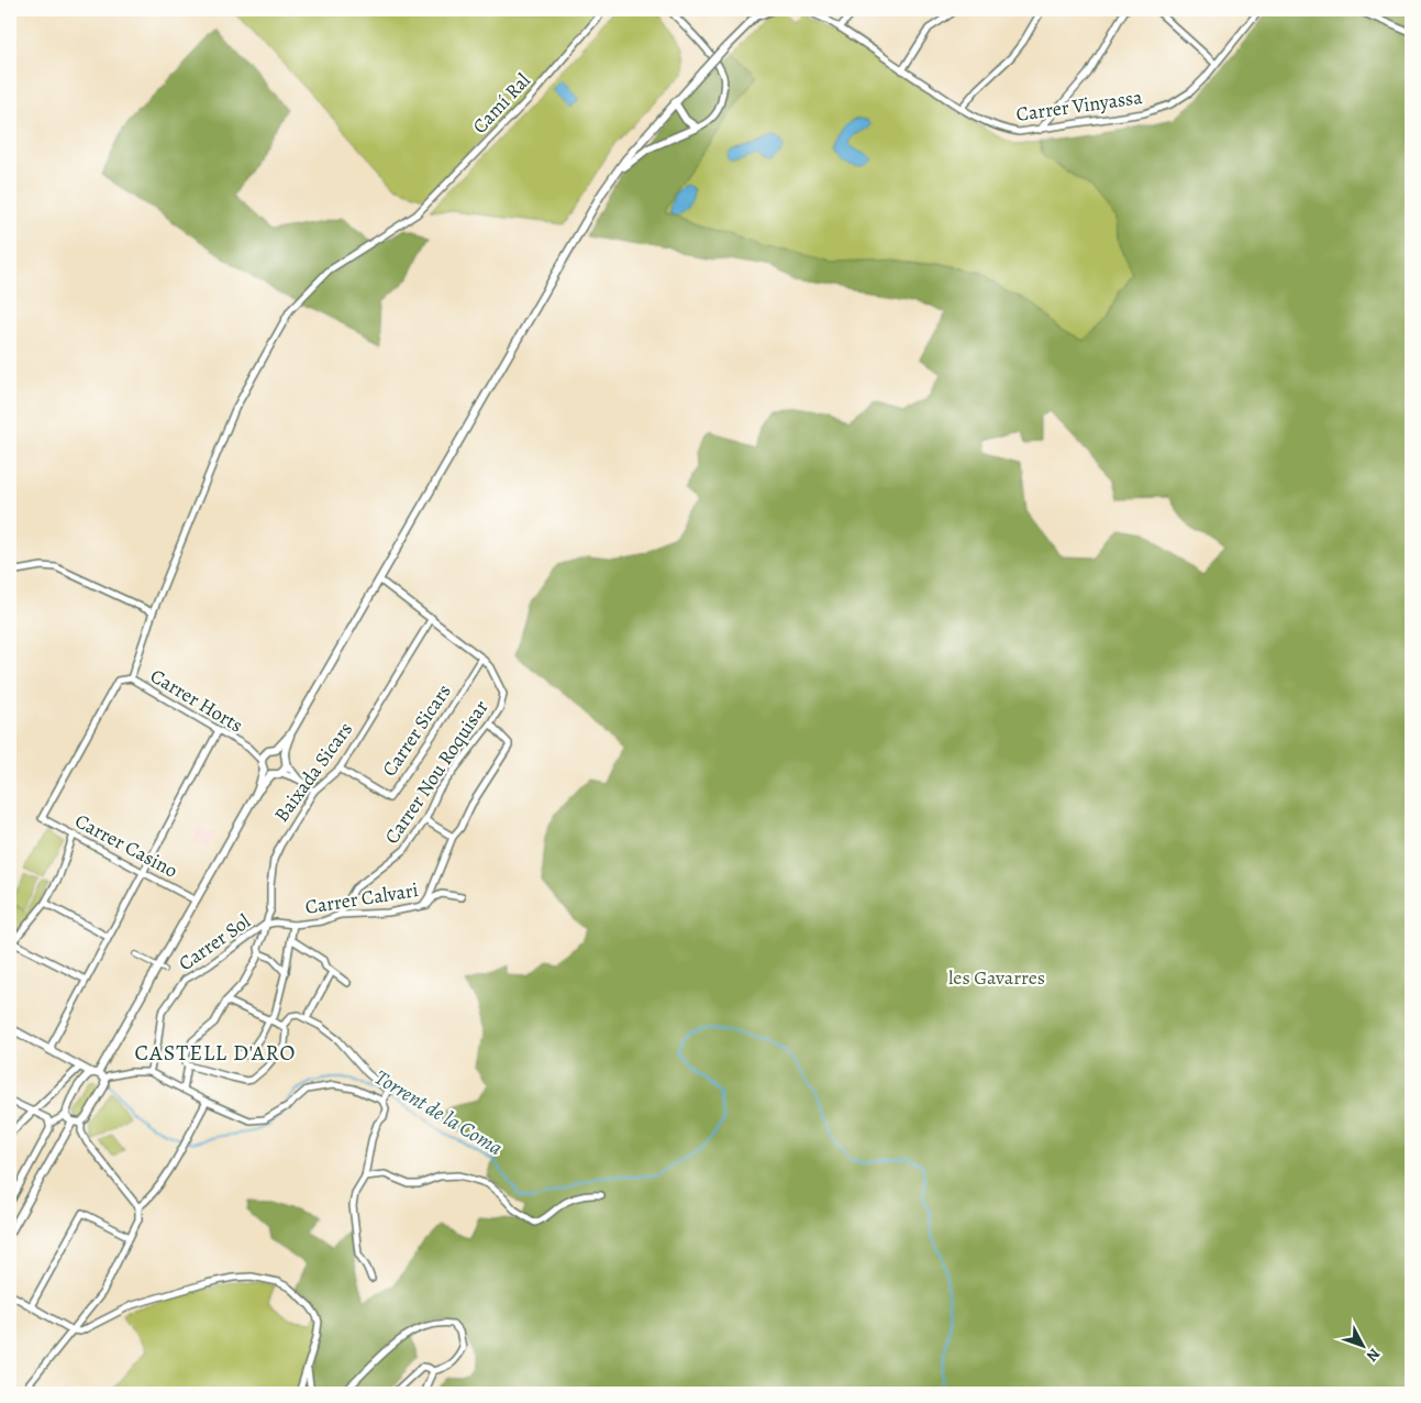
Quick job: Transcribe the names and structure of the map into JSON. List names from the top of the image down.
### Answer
{
  "streets": {
    "street": [
      "Camí Ral",
      "Carrer Vinyassa",
      "Carrer Horts",
      "Carrer Sicars",
      "Baixada Sicars",
      "Carrer Nou Roquisar",
      "Carrer Casino",
      "Carrer Calvari",
      "Carrer Sol"
    ]
  },
  "crossings": [
    ["Camí Ral", "Carrer Horts"],
    ["Camí Ral", "Carrer Casino"],
    ["Carrer Horts", "Carrer Casino"],
    ["Carrer Sicars", "Baixada Sicars"],
    ["Carrer Sicars", "Carrer Nou Roquisar"],
    ["Baixada Sicars", "Carrer Nou Roquisar"],
    ["Baixada Sicars", "Carrer Sol"],
    ["Carrer Nou Roquisar", "Carrer Calvari"],
    ["Carrer Calvari", "Carrer Sol"]
  ],
  "districts": ["CASTELL D'ARO"],
  "water": ["Torrent de la Coma"],
  "parks": ["les Gavarres"],
  "north": "bottom right"
}
